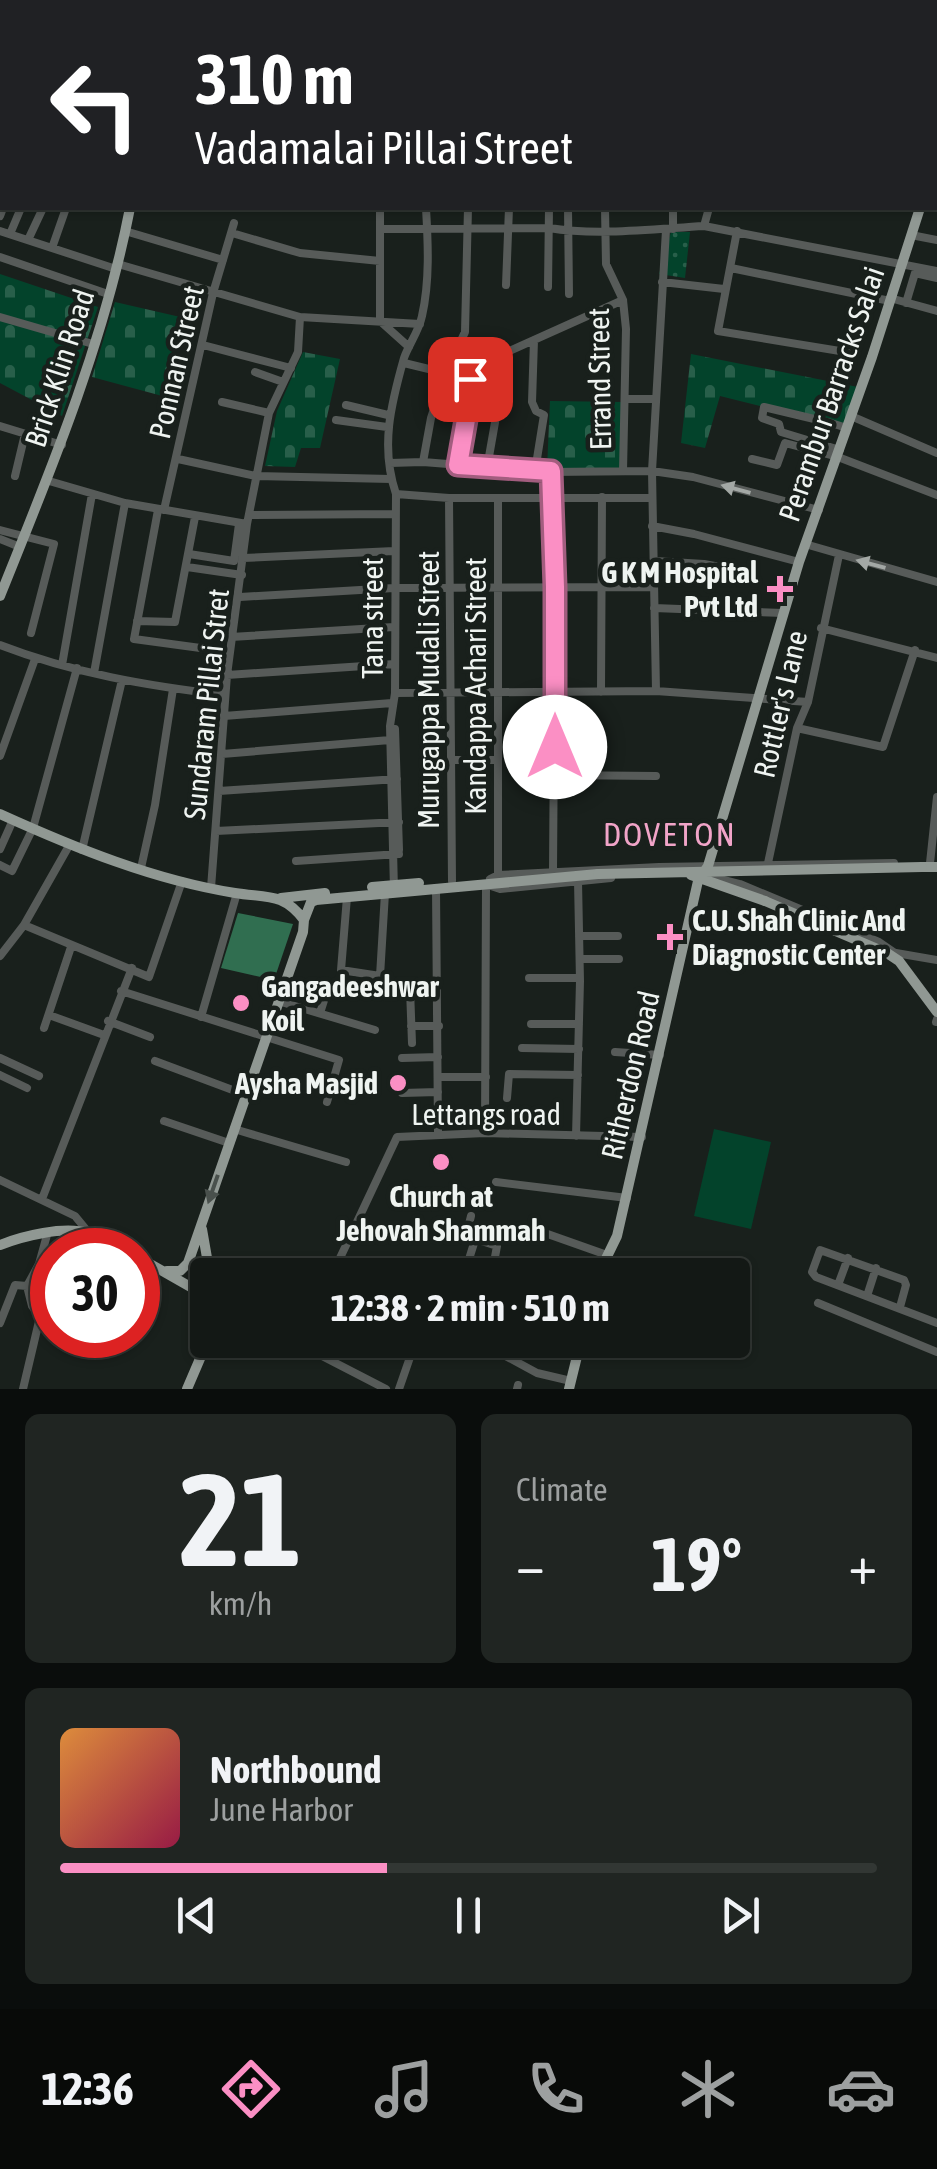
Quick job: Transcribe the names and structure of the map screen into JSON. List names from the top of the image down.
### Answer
{
  "streets": {
    "main road": ["Brick Klin Road", "Perambur Barracks Salai", "Ritherdon Road"],
    "street": [
      "Ponnan Street",
      "Errand Street",
      "Tana street",
      "Kandappa Achari Street",
      "Murugappa Mudali Street",
      "Sundaram Pillai Stret",
      "Rottler's Lane",
      "Lettangs road"
    ]
  },
  "crossings": [
    ["Ponnan Street", "Sundaram Pillai Stret"],
    ["Perambur Barracks Salai", "Ritherdon Road"],
    ["Kandappa Achari Street", "Lettangs road"],
    ["Ritherdon Road", "Lettangs road"]
  ],
  "districts": ["DOVETON"],
  "places": {
    "health": ["G K M Hospital Pvt Ltd", "C.U. Shah Clinic And Diagnostic Center"],
    "other": ["Gangadeeshwar Koil", "Aysha Masjid", "Church at Jehovah Shammah"]
  },
  "page": {
    "turn": ["310 m", "Vadamalai Pillai Street"],
    "limit": "30",
    "trip": "12:38 · 2 min · 510 m",
    "tile": [
      ["21", "km/h"],
      "Climate"
    ],
    "heat": ["−", "19°", "+"],
    "song": ["Northbound", "June Harbor"],
    "tabs": "12:36"
  }
}
